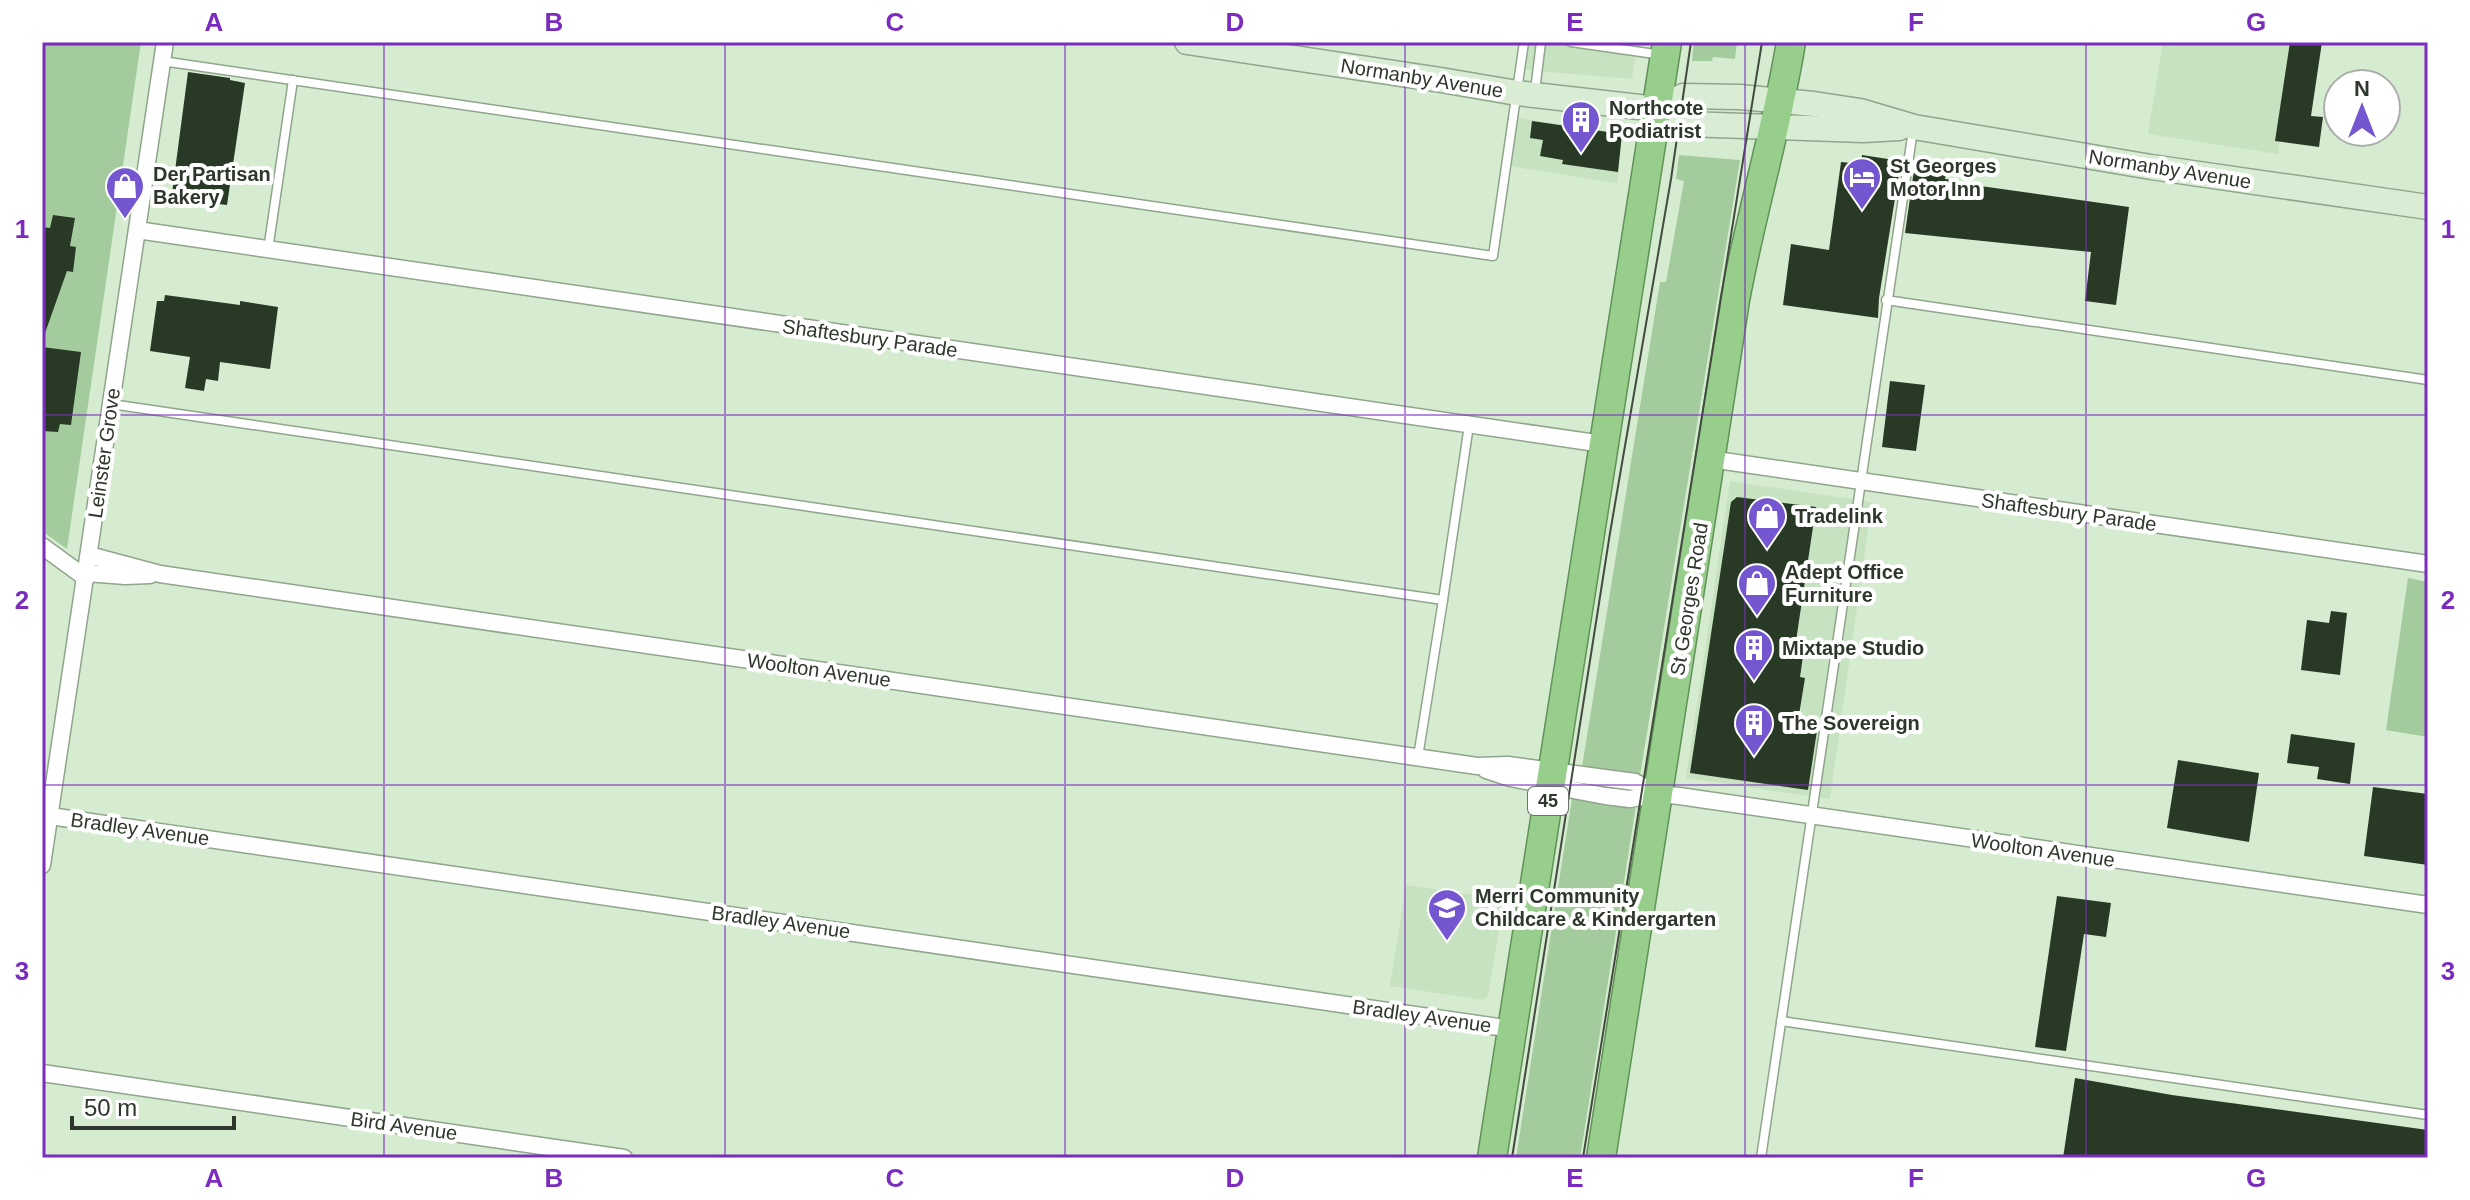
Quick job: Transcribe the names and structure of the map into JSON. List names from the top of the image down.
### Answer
{
  "streets": {
    "highway": ["St Georges Road", "45"],
    "main road": ["Normanby Avenue"],
    "street": [
      "Shaftesbury Parade",
      "Leinster Grove",
      "Woolton Avenue",
      "Bradley Avenue",
      "Bird Avenue"
    ]
  },
  "crossings": [
    ["Normanby Avenue", "St Georges Road"],
    ["Normanby Avenue", "45"],
    ["Shaftesbury Parade", "Leinster Grove"],
    ["Shaftesbury Parade", "St Georges Road"],
    ["Shaftesbury Parade", "45"],
    ["Leinster Grove", "Woolton Avenue"],
    ["Leinster Grove", "Bradley Avenue"],
    ["St Georges Road", "Woolton Avenue"],
    ["Woolton Avenue", "45"],
    ["45", "Bradley Avenue"]
  ],
  "places": {
    "building": ["Northcote Podiatrist", "Mixtape Studio", "The Sovereign"],
    "hotel": ["St Georges Motor Inn"],
    "shop": ["Der Partisan Bakery", "Tradelink", "Adept Office Furniture"],
    "school or university": ["Merri Community Childcare & Kindergarten"]
  },
  "scale_bar": "50 m",
  "north": "top",
  "grid": {
    "columns": [
      "A",
      "B",
      "C",
      "D",
      "E",
      "F",
      "G"
    ],
    "rows": ["1", "2", "3"]
  }
}
